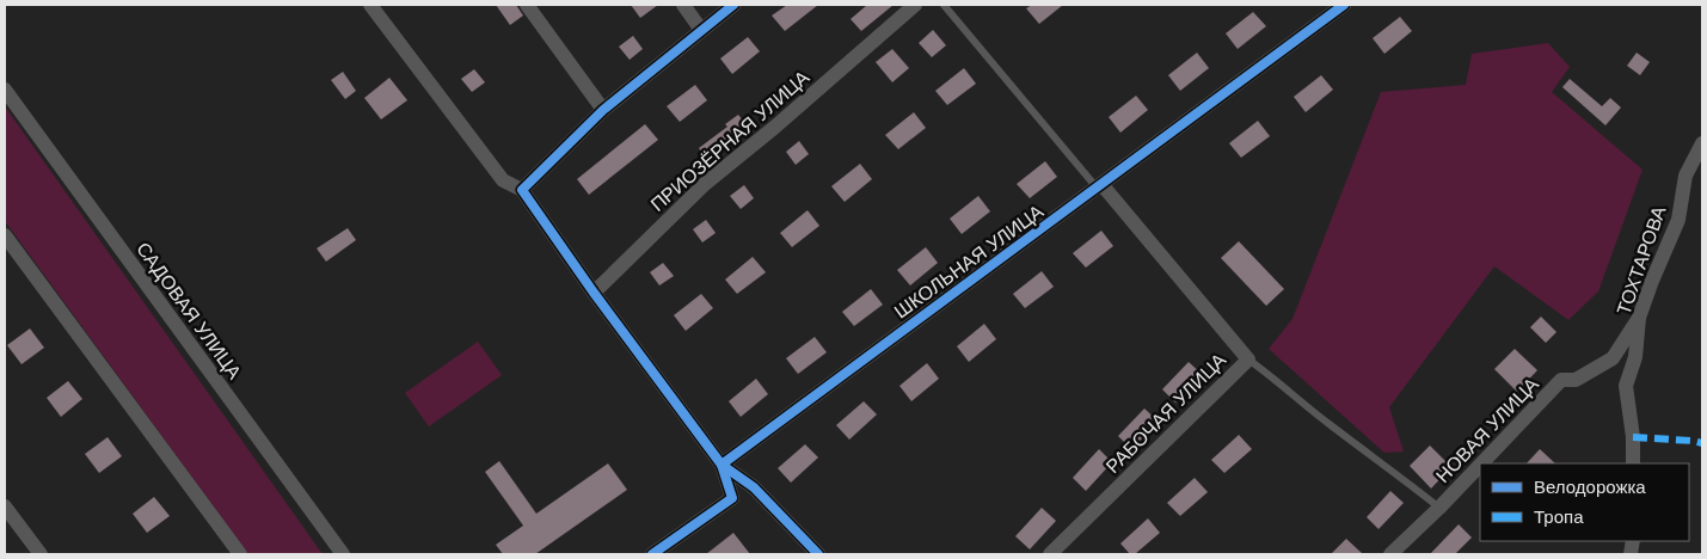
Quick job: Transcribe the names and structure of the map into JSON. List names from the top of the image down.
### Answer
{
  "streets": {
    "street": [
      "ПРИОЗЁРНАЯ УЛИЦА",
      "ТОХТАРОВА",
      "ШКОЛЬНАЯ УЛИЦА",
      "САДОВАЯ УЛИЦА",
      "РАБОЧАЯ УЛИЦА",
      "НОВАЯ УЛИЦА"
    ]
  },
  "crossings": [
    ["ТОХТАРОВА", "НОВАЯ УЛИЦА"],
    ["ШКОЛЬНАЯ УЛИЦА", "РАБОЧАЯ УЛИЦА"]
  ],
  "legend": ["Велодорожка", "Тропа"]
}
